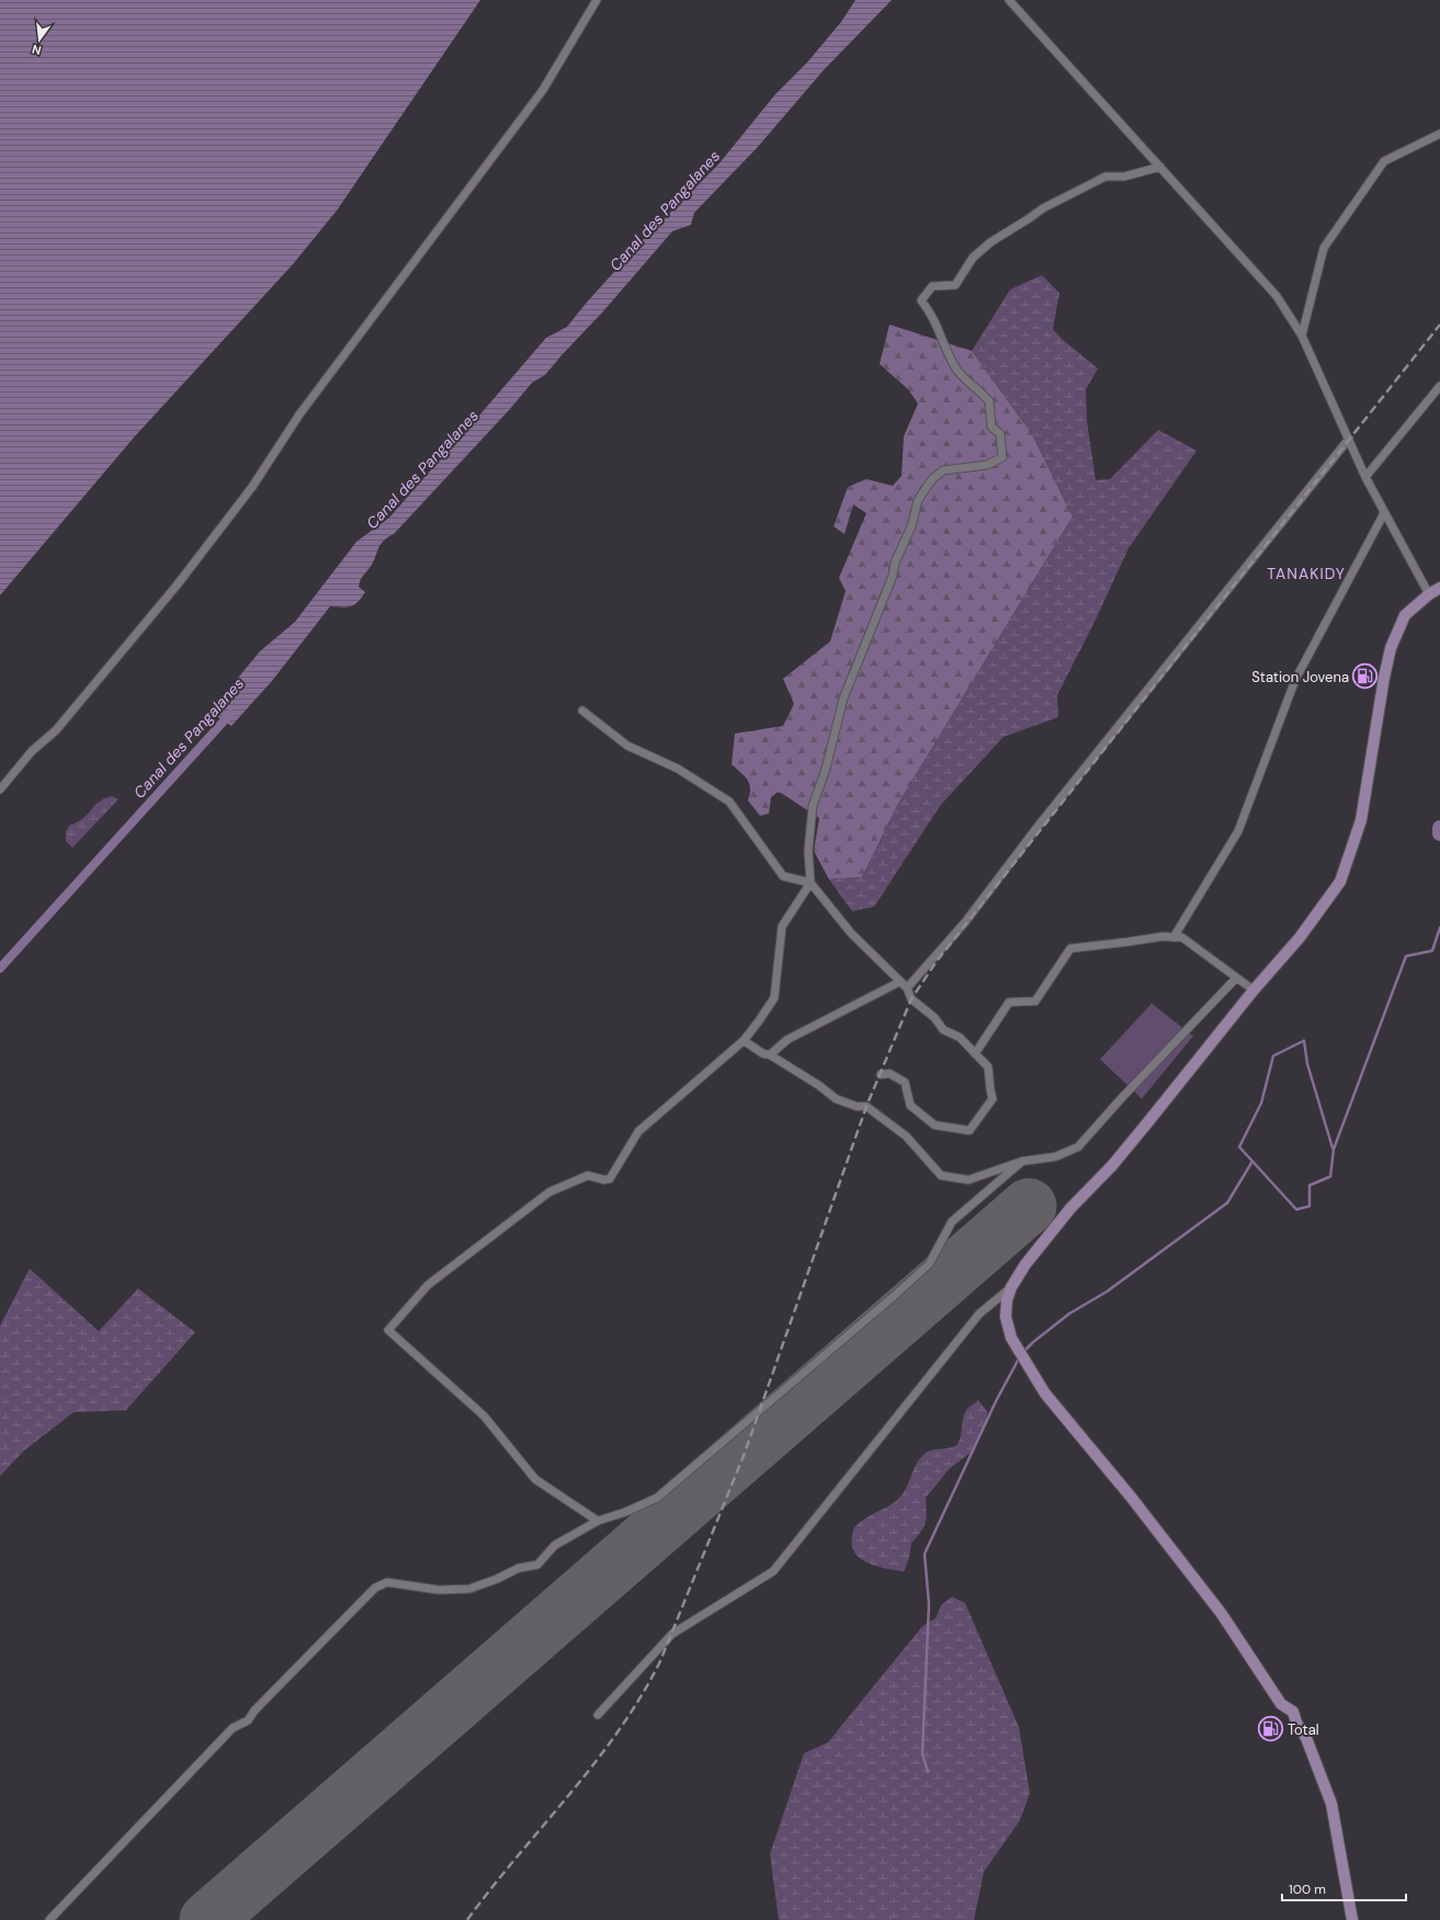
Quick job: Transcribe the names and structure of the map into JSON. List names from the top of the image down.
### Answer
{
  "districts": ["TANAKIDY"],
  "water": ["Canal des Pangalanes"],
  "places": {
    "fuel station": ["Station Jovena", "Total"]
  },
  "scale_bar": "100 m",
  "north": "bottom"
}
